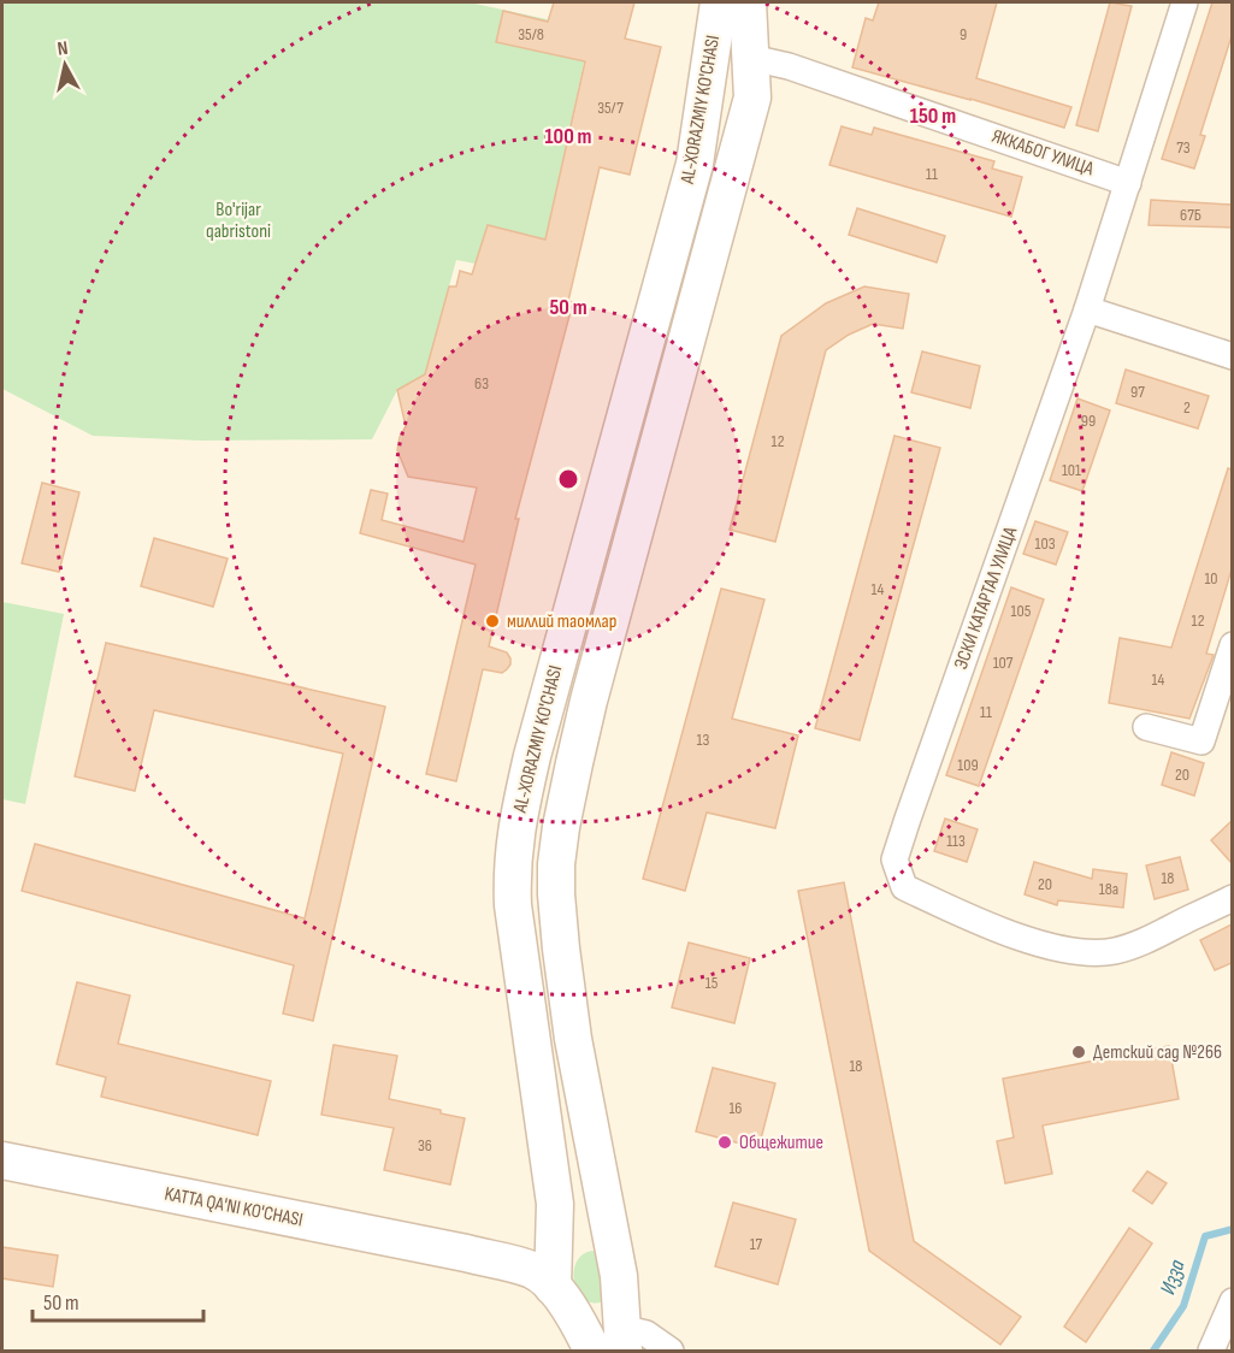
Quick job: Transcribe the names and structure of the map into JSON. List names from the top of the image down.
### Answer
{
  "streets": {
    "main road": ["AL-XORAZMIY KO'CHASI", "KATTA QA'NI KO'CHASI"],
    "street": ["ЯККАБОГ УЛИЦА", "ЭСКИ КАТАРТАЛ УЛИЦА"]
  },
  "crossings": [
    ["AL-XORAZMIY KO'CHASI", "ЯККАБОГ УЛИЦА"],
    ["ЯККАБОГ УЛИЦА", "ЭСКИ КАТАРТАЛ УЛИЦА"]
  ],
  "water": ["Изза"],
  "parks": ["Bo'rijar qabristoni"],
  "places": ["миллий таомлар", "Детский сад №266", "Общежитие"],
  "house_numbers": [
    "35/8",
    "9",
    "35/7",
    "73",
    "11",
    "67Б",
    "63",
    "97",
    "2",
    "99",
    "12",
    "101",
    "103",
    "10",
    "14",
    "105",
    "12",
    "107",
    "14",
    "11",
    "13",
    "109",
    "20",
    "113",
    "18",
    "20",
    "18a",
    "15",
    "18",
    "16",
    "36",
    "17"
  ],
  "scale_bar": "50 m",
  "north": "top",
  "rings": ["150 m", "100 m", "50 m"]
}
